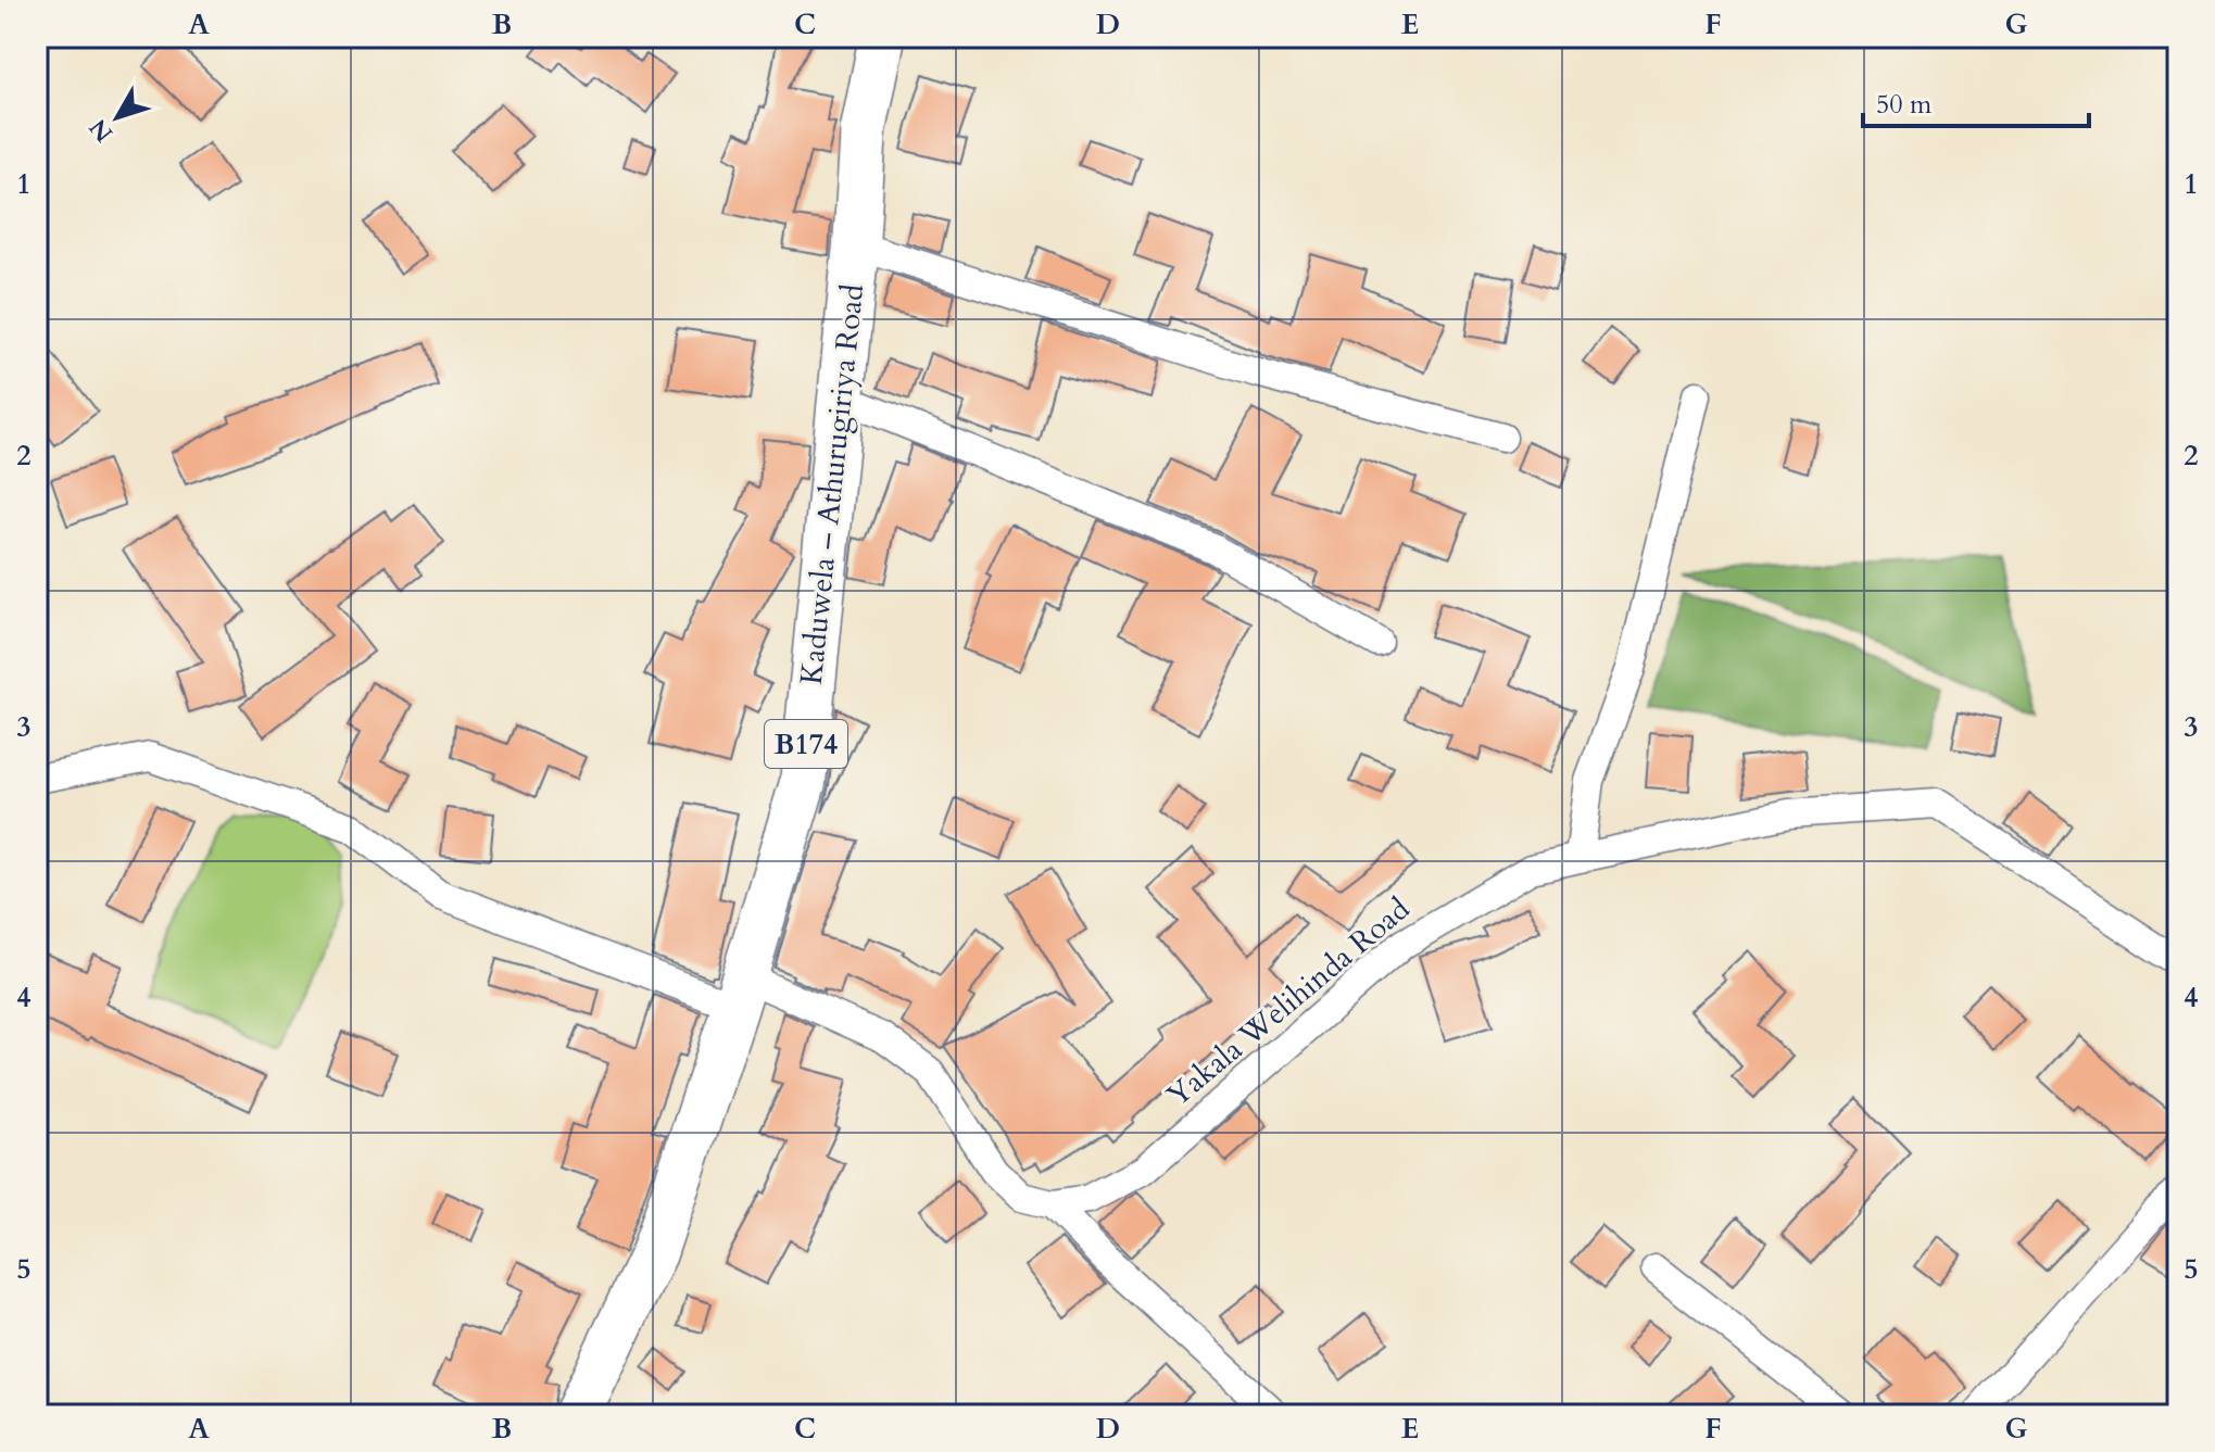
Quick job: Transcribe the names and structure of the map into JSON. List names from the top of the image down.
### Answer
{
  "streets": {
    "main road": ["Kaduwela – Athurugiriya Road", "B174"],
    "street": ["Yakala Welihinda Road"]
  },
  "scale_bar": "50 m",
  "north": "bottom left",
  "grid": {
    "columns": [
      "A",
      "B",
      "C",
      "D",
      "E",
      "F",
      "G"
    ],
    "rows": [
      "1",
      "2",
      "3",
      "4",
      "5"
    ]
  }
}
